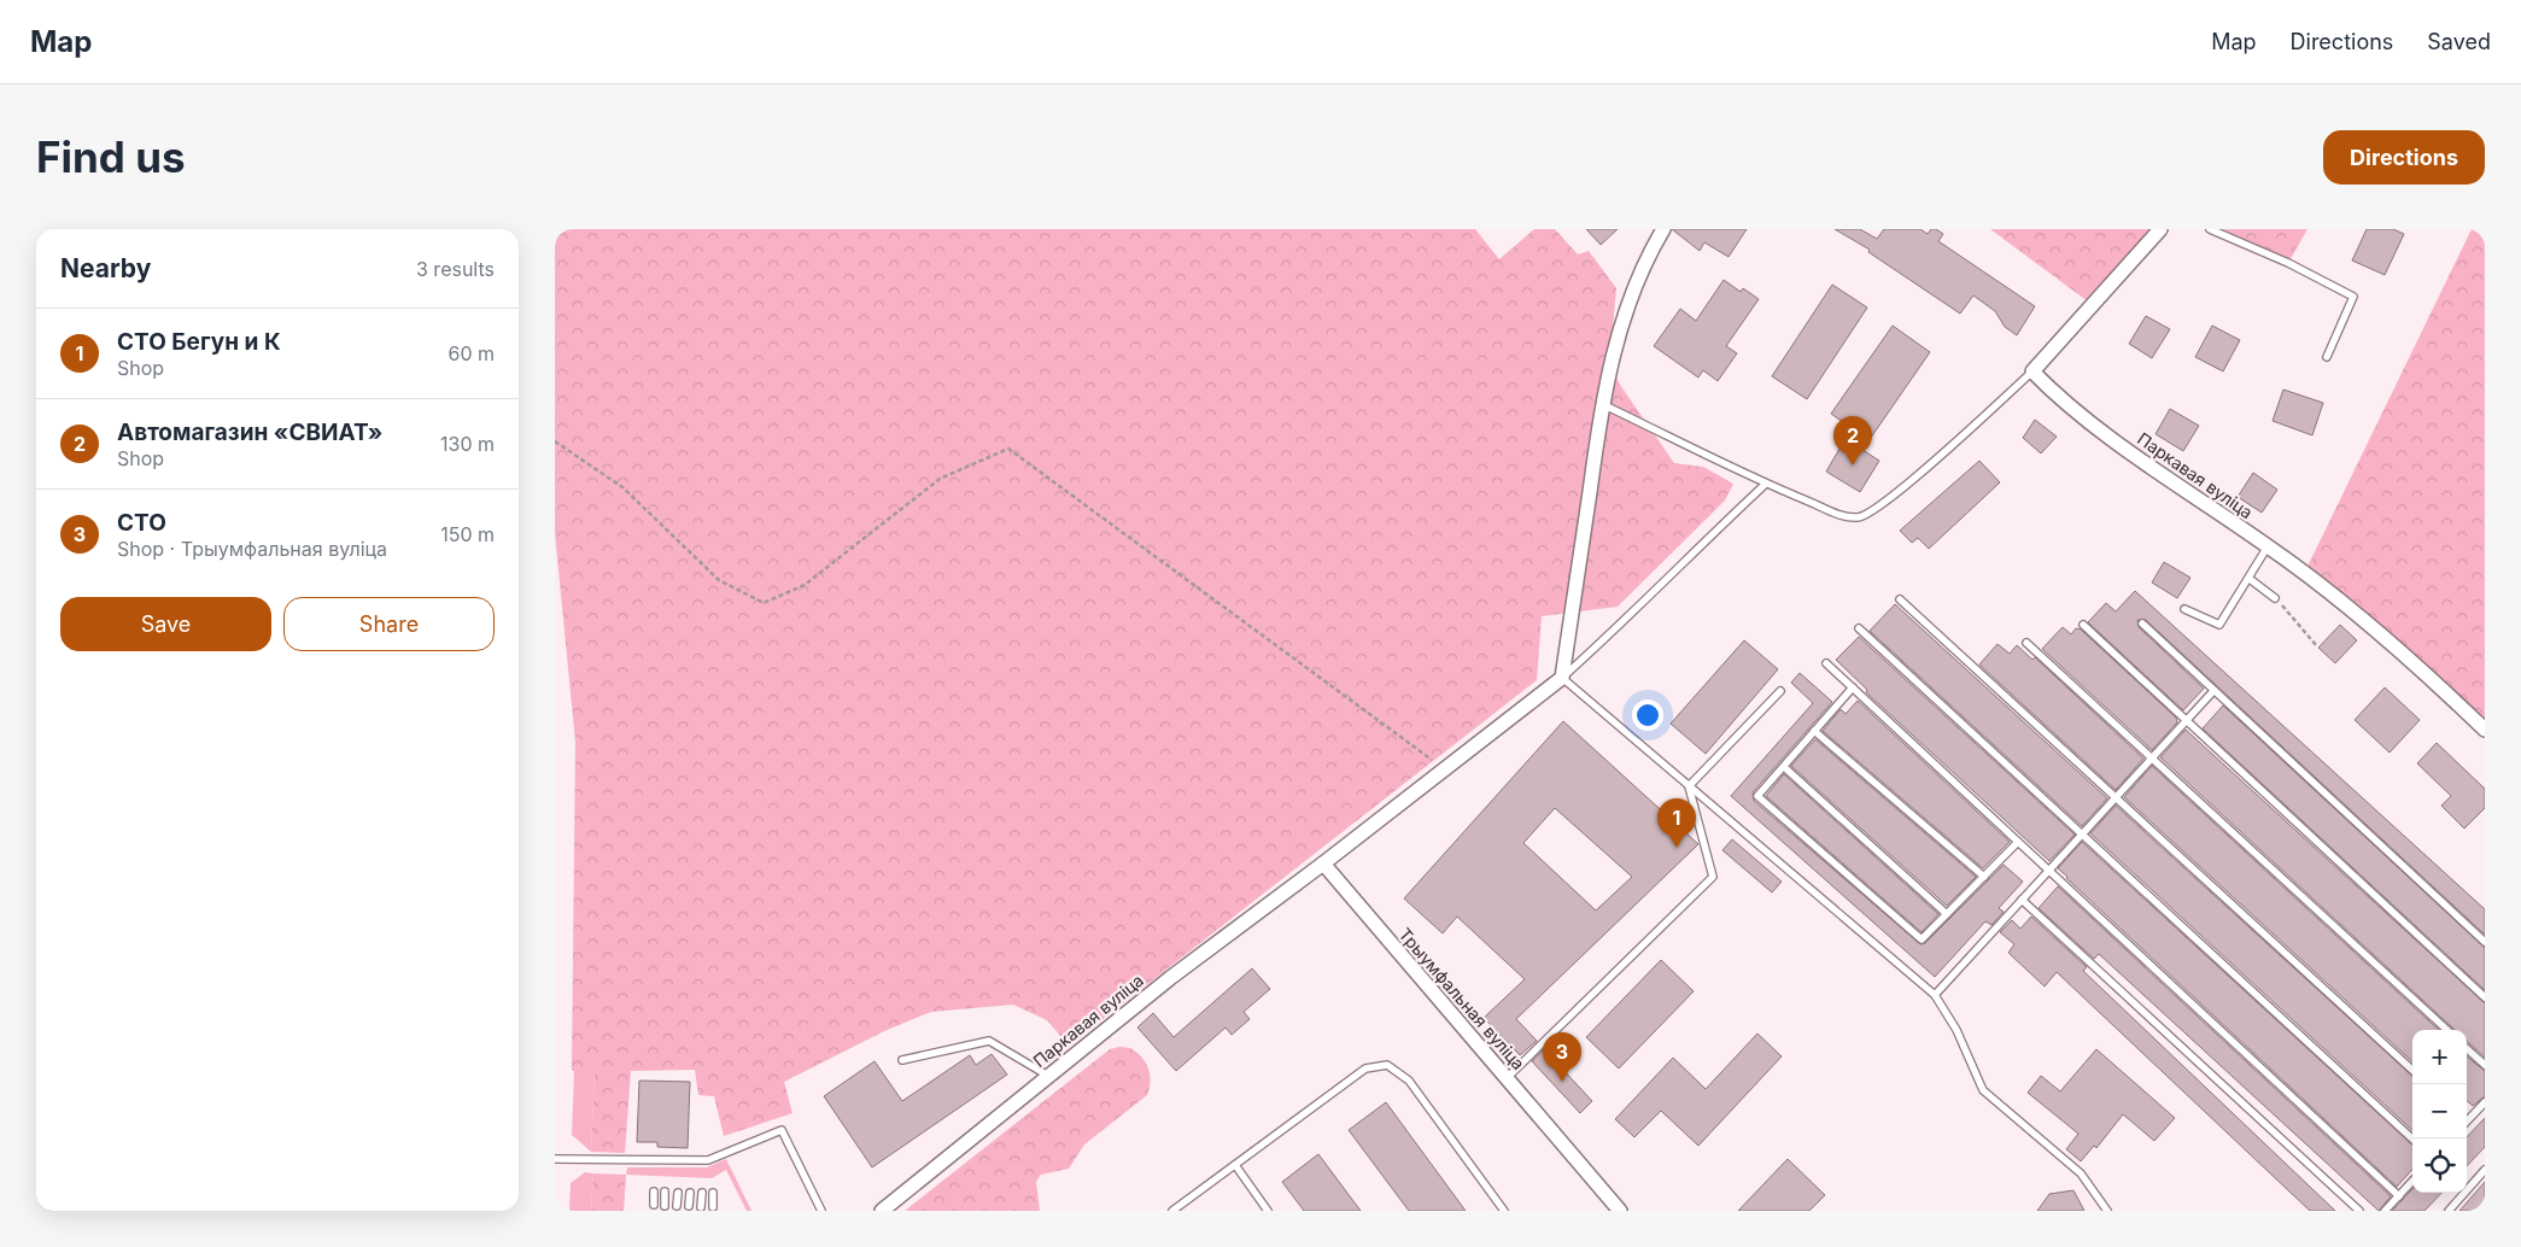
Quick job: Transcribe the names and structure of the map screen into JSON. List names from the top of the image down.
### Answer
{
  "streets": {
    "street": ["Паркавая вуліца", "Трыумфальная вуліца"]
  },
  "crossings": [
    ["Паркавая вуліца", "Трыумфальная вуліца"]
  ],
  "page": {
    "header": "Map",
    "nav": ["Map", "Directions", "Saved"],
    "buttons": [
      "Directions",
      ["Save", "Share"]
    ],
    "title": "Find us",
    "heading": ["Nearby", "3 results"],
    "list": [
      {
        "mark": "1",
        "name": "СТО Бегун и К",
        "note": "Shop",
        "value": "60 m"
      },
      {
        "mark": "2",
        "name": "Автомагазин «СВИАТ»",
        "note": "Shop",
        "value": "130 m"
      },
      {
        "mark": "3",
        "name": "СТО",
        "note": "Shop · Трыумфальная вуліца",
        "value": "150 m"
      }
    ],
    "pins": ["2", "1", "3"],
    "map_buttons": ["+", "−"]
  }
}
